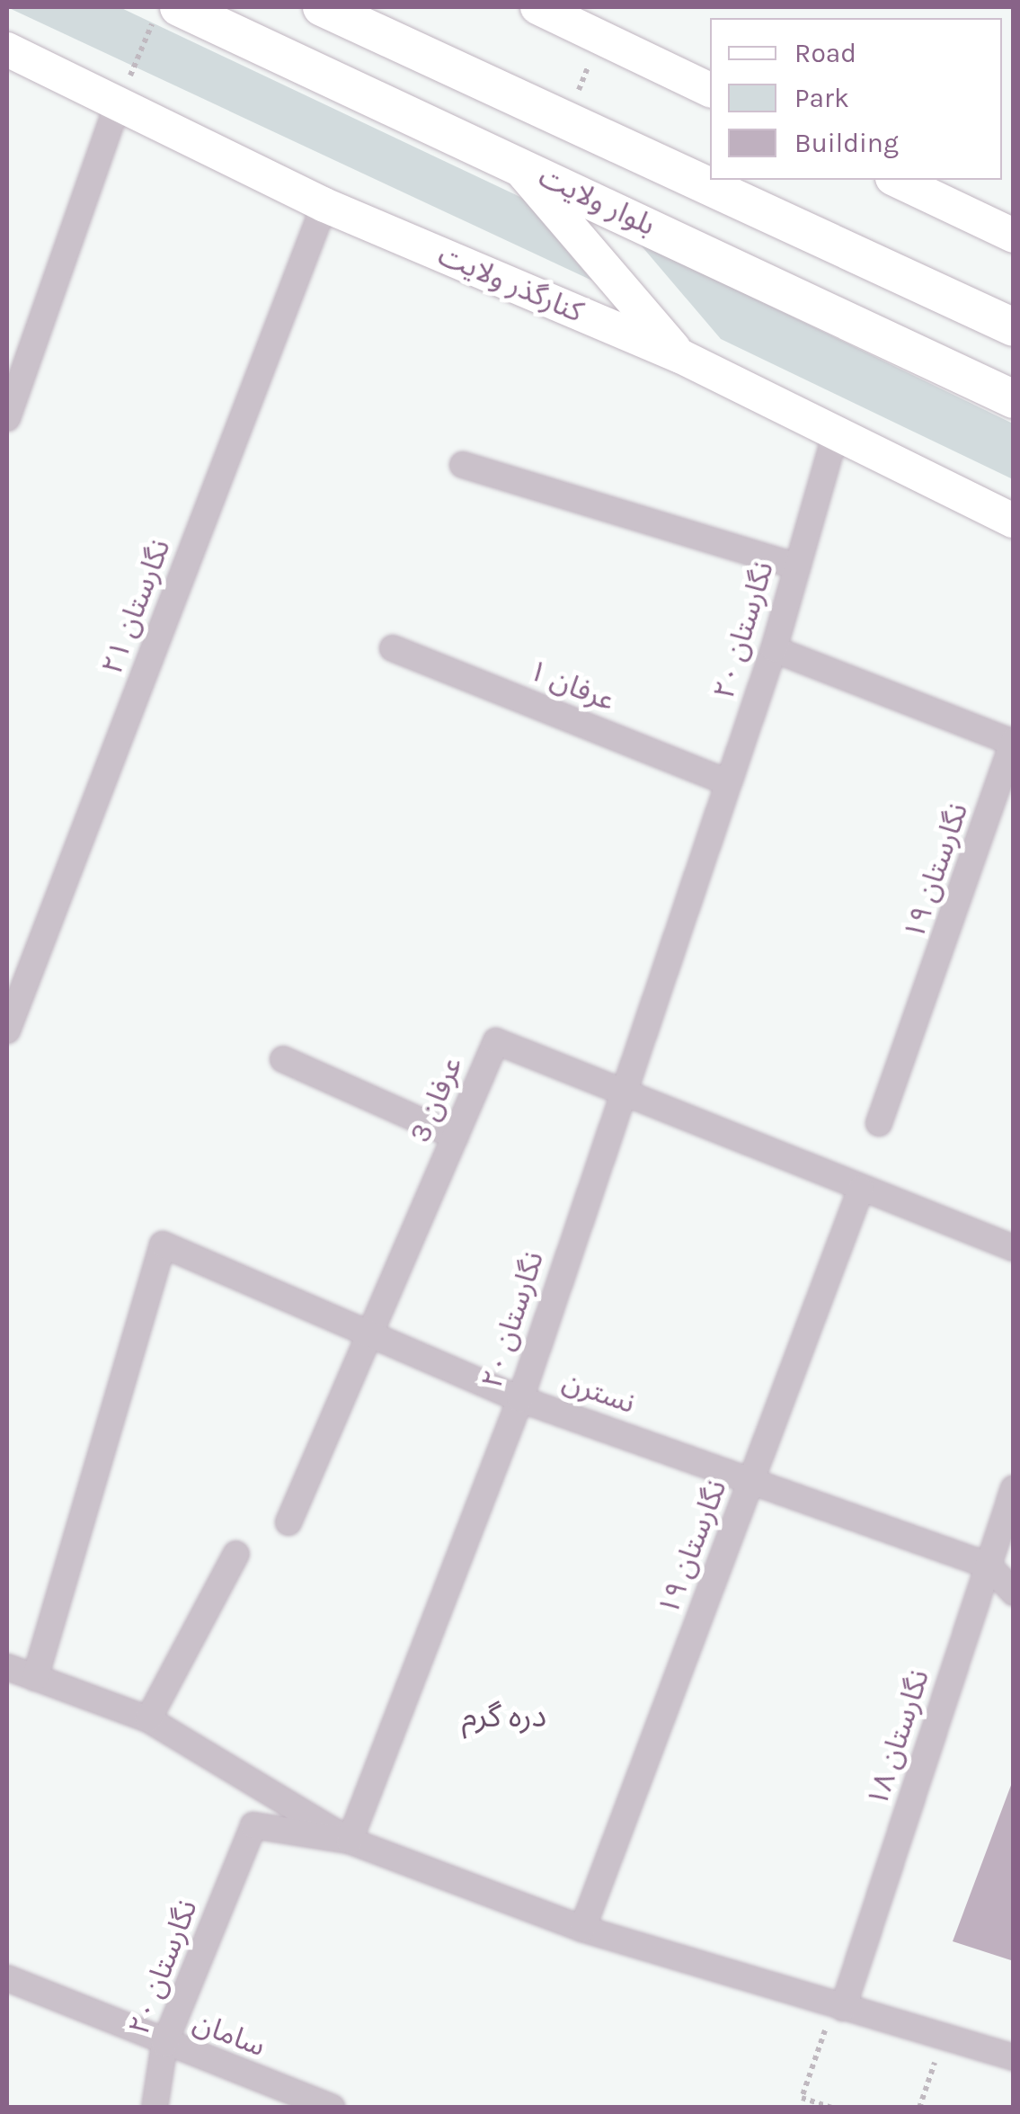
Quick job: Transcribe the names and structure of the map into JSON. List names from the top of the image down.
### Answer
{
  "streets": {
    "main road": ["بلوار ولایت", "کنارگذر ولایت"],
    "street": [
      "نگارستان ۲۱",
      "نگارستان ۲۰",
      "عرفان ۱",
      "نگارستان ۱۹",
      "عرفان 3",
      "نسترن",
      "نگارستان ۱۸",
      "سامان"
    ]
  },
  "crossings": [
    ["کنارگذر ولایت", "نگارستان ۲۱"],
    ["کنارگذر ولایت", "نگارستان ۲۰"],
    ["نگارستان ۲۰", "عرفان ۱"],
    ["نگارستان ۲۰", "عرفان 3"],
    ["نگارستان ۲۰", "نسترن"],
    ["نگارستان ۲۰", "سامان"],
    ["نگارستان ۱۹", "نسترن"],
    ["عرفان 3", "نسترن"],
    ["نسترن", "نگارستان ۱۸"]
  ],
  "districts": ["دره گرم"],
  "legend": ["Road", "Park", "Building"]
}
